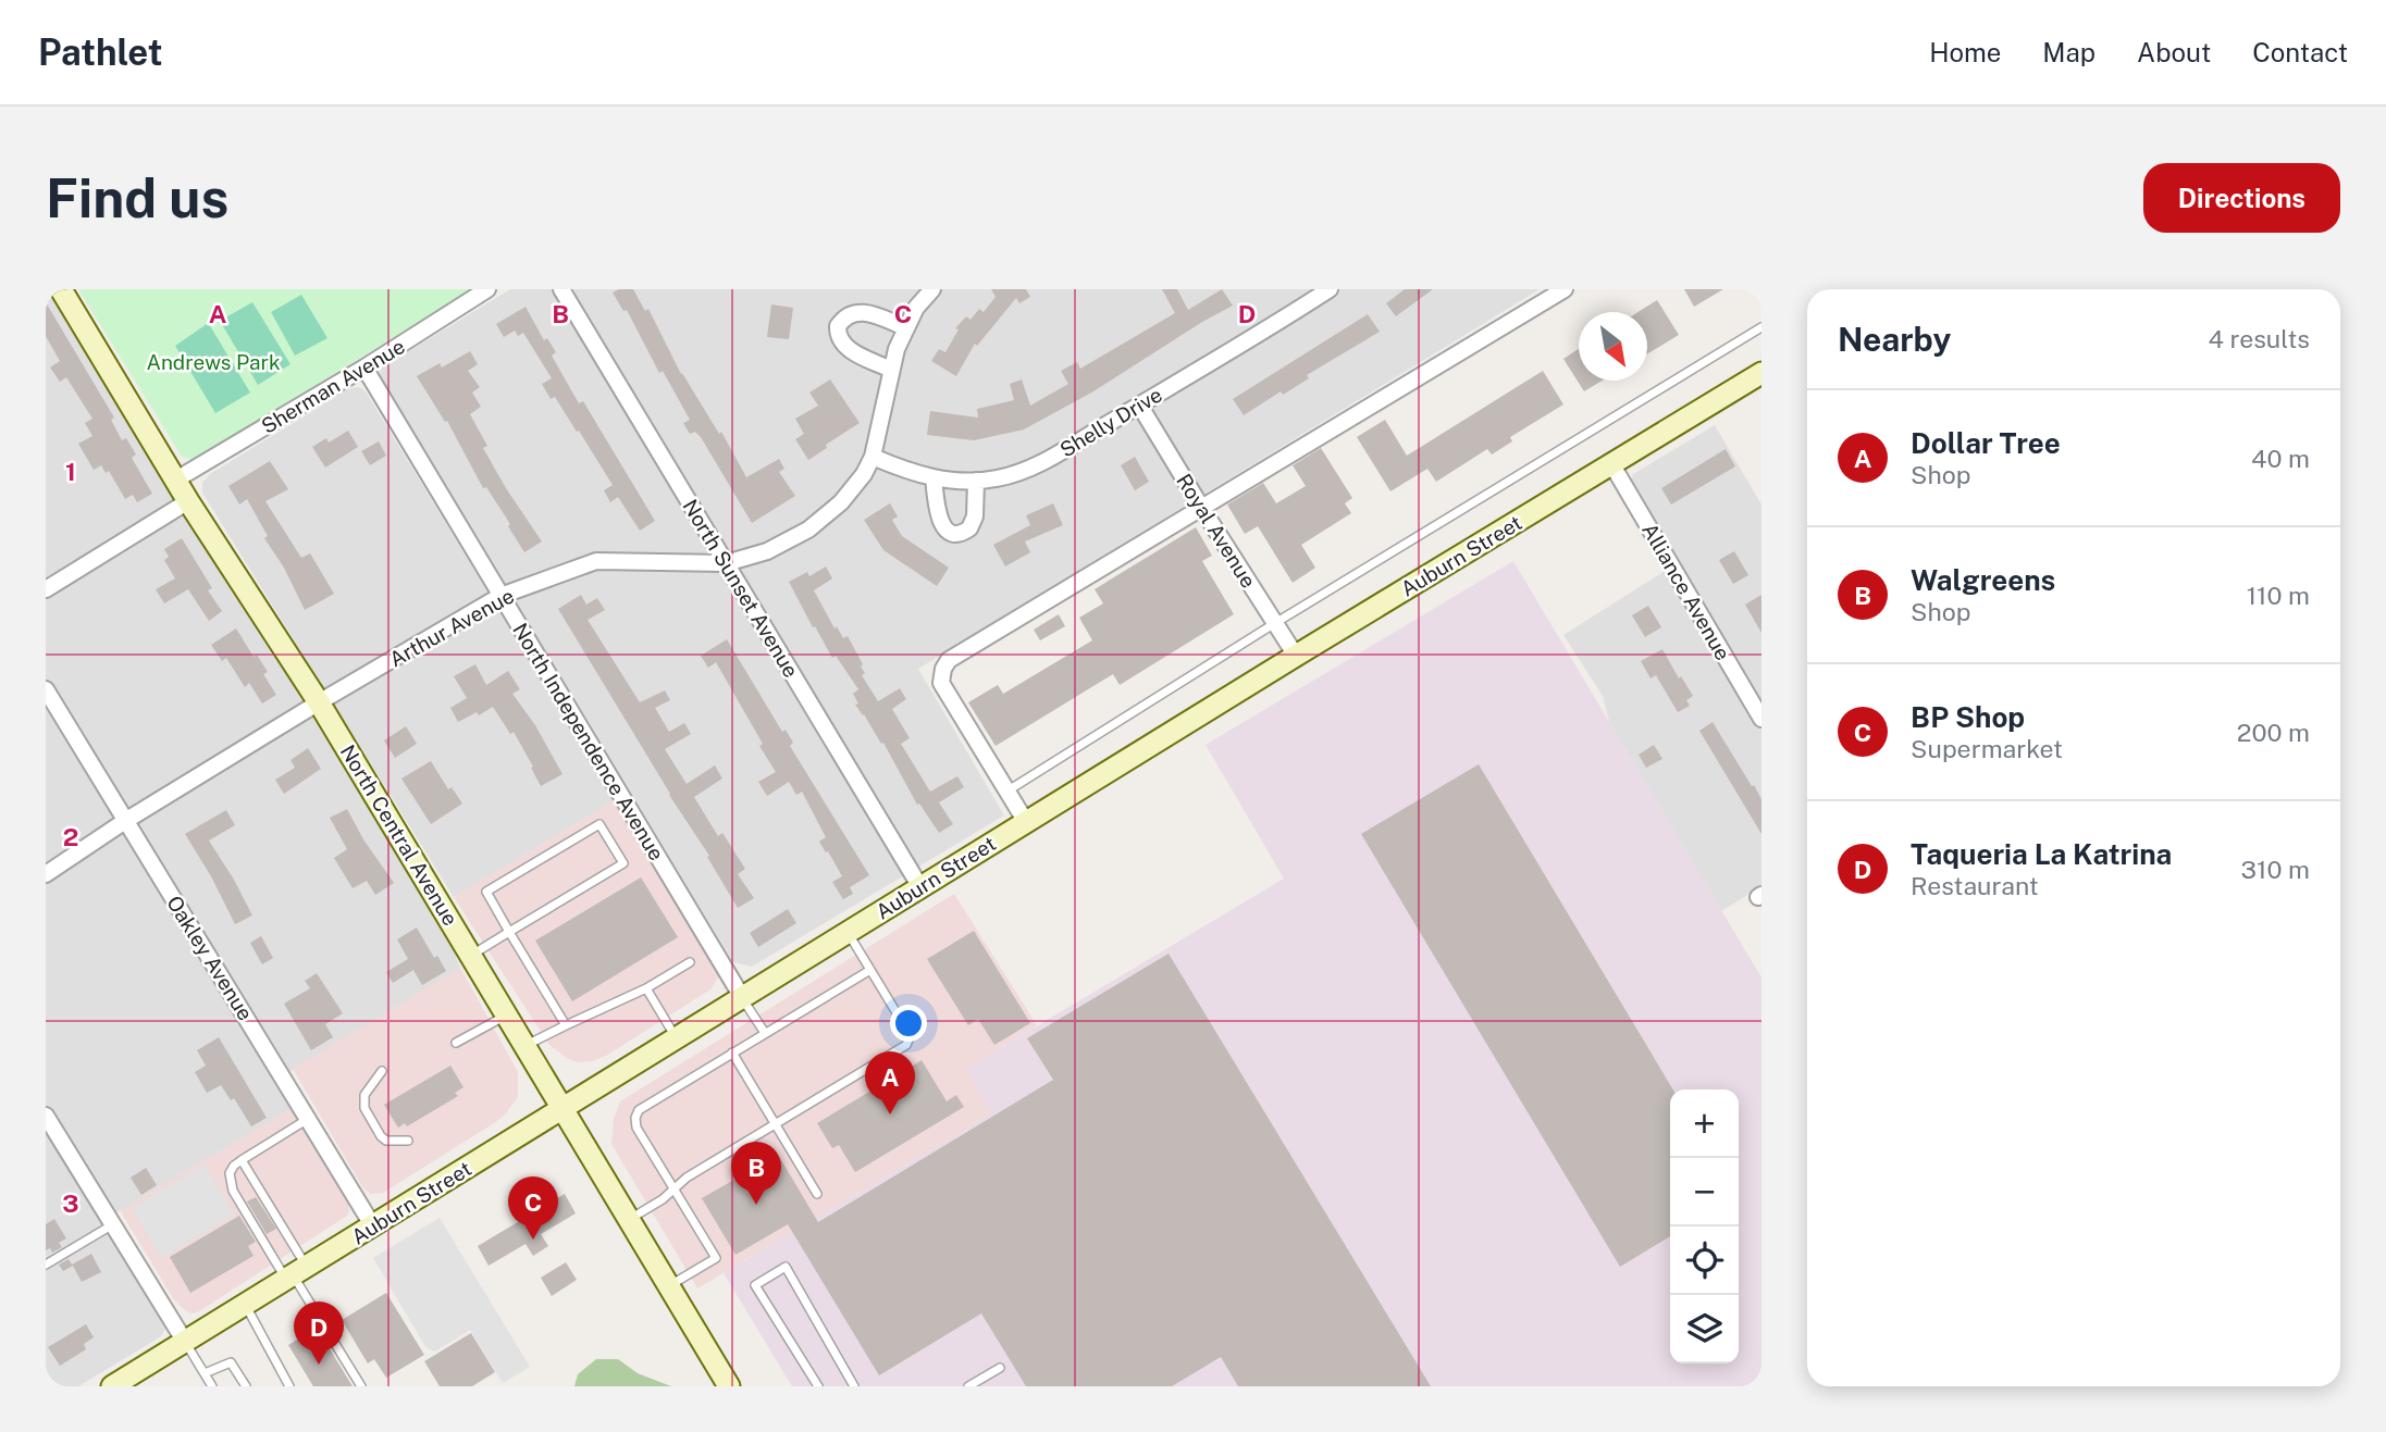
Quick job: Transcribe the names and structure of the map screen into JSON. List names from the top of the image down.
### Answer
{
  "streets": {
    "main road": ["Auburn Street", "North Central Avenue"],
    "street": [
      "Sherman Avenue",
      "Shelly Drive",
      "Royal Avenue",
      "North Sunset Avenue",
      "Alliance Avenue",
      "Arthur Avenue",
      "North Independence Avenue",
      "Oakley Avenue"
    ]
  },
  "crossings": [
    ["Sherman Avenue", "North Independence Avenue"],
    ["Sherman Avenue", "North Central Avenue"],
    ["Shelly Drive", "Royal Avenue"],
    ["Shelly Drive", "Arthur Avenue"],
    ["Royal Avenue", "Auburn Street"],
    ["Auburn Street", "North Sunset Avenue"],
    ["Auburn Street", "Alliance Avenue"],
    ["Auburn Street", "North Independence Avenue"],
    ["Auburn Street", "North Central Avenue"],
    ["Auburn Street", "Oakley Avenue"],
    ["North Sunset Avenue", "Arthur Avenue"],
    ["Arthur Avenue", "North Independence Avenue"],
    ["Arthur Avenue", "North Central Avenue"],
    ["Arthur Avenue", "Oakley Avenue"]
  ],
  "parks": ["Andrews Park"],
  "north": "bottom right",
  "page": {
    "header": "Pathlet",
    "nav": [
      "Home",
      "Map",
      "About",
      "Contact"
    ],
    "buttons": "Directions",
    "title": "Find us",
    "heading": ["Nearby", "4 results"],
    "list": [
      {
        "mark": "A",
        "name": "Dollar Tree",
        "note": "Shop",
        "value": "40 m"
      },
      {
        "mark": "B",
        "name": "Walgreens",
        "note": "Shop",
        "value": "110 m"
      },
      {
        "mark": "C",
        "name": "BP Shop",
        "note": "Supermarket",
        "value": "200 m"
      },
      {
        "mark": "D",
        "name": "Taqueria La Katrina",
        "note": "Restaurant",
        "value": "310 m"
      }
    ],
    "pins": [
      "A",
      "B",
      "C",
      "D"
    ],
    "map_buttons": ["+", "−"]
  },
  "grid": {
    "columns": [
      "A",
      "B",
      "C",
      "D"
    ],
    "rows": ["1", "2", "3"]
  }
}
